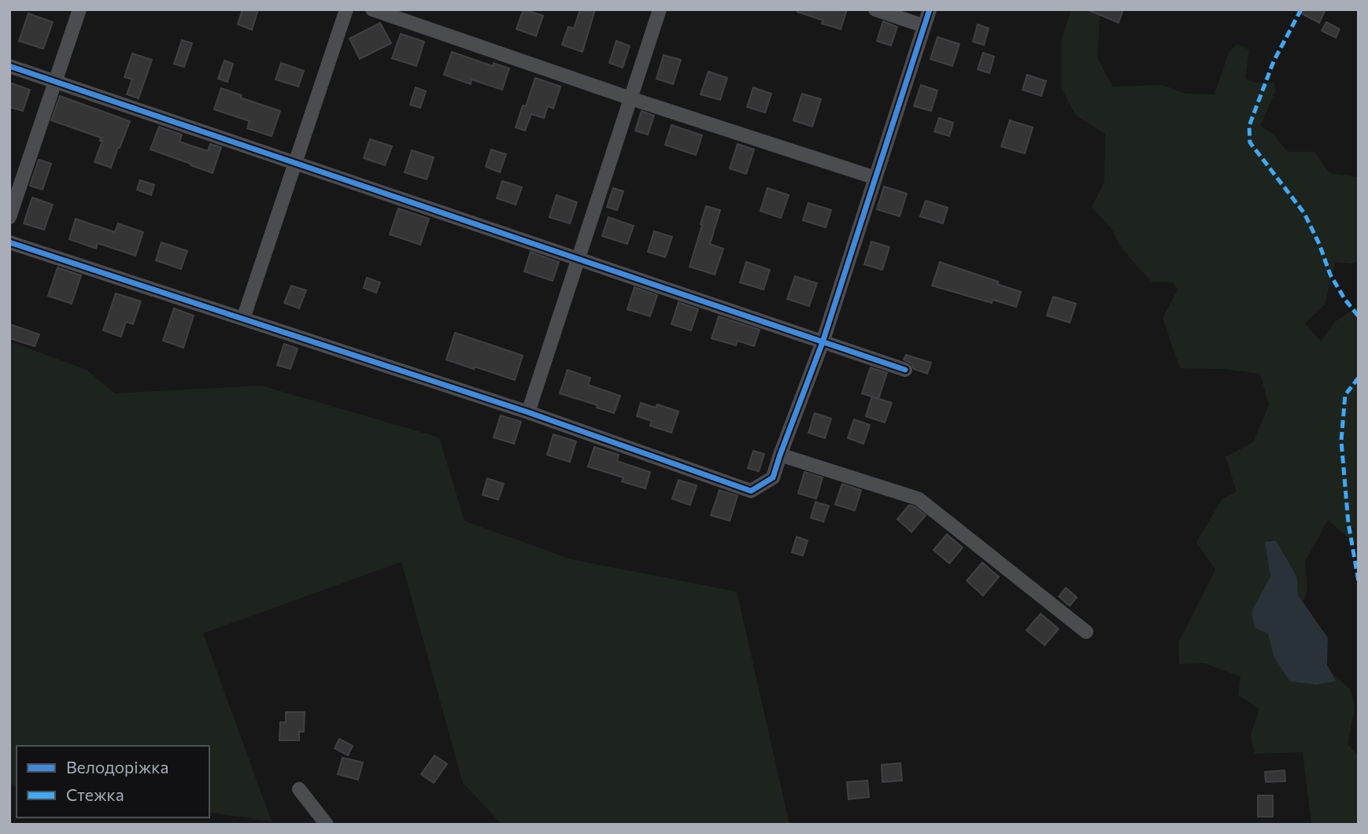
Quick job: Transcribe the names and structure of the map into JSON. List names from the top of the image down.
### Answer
{
  "legend": ["Велодоріжка", "Стежка"]
}
